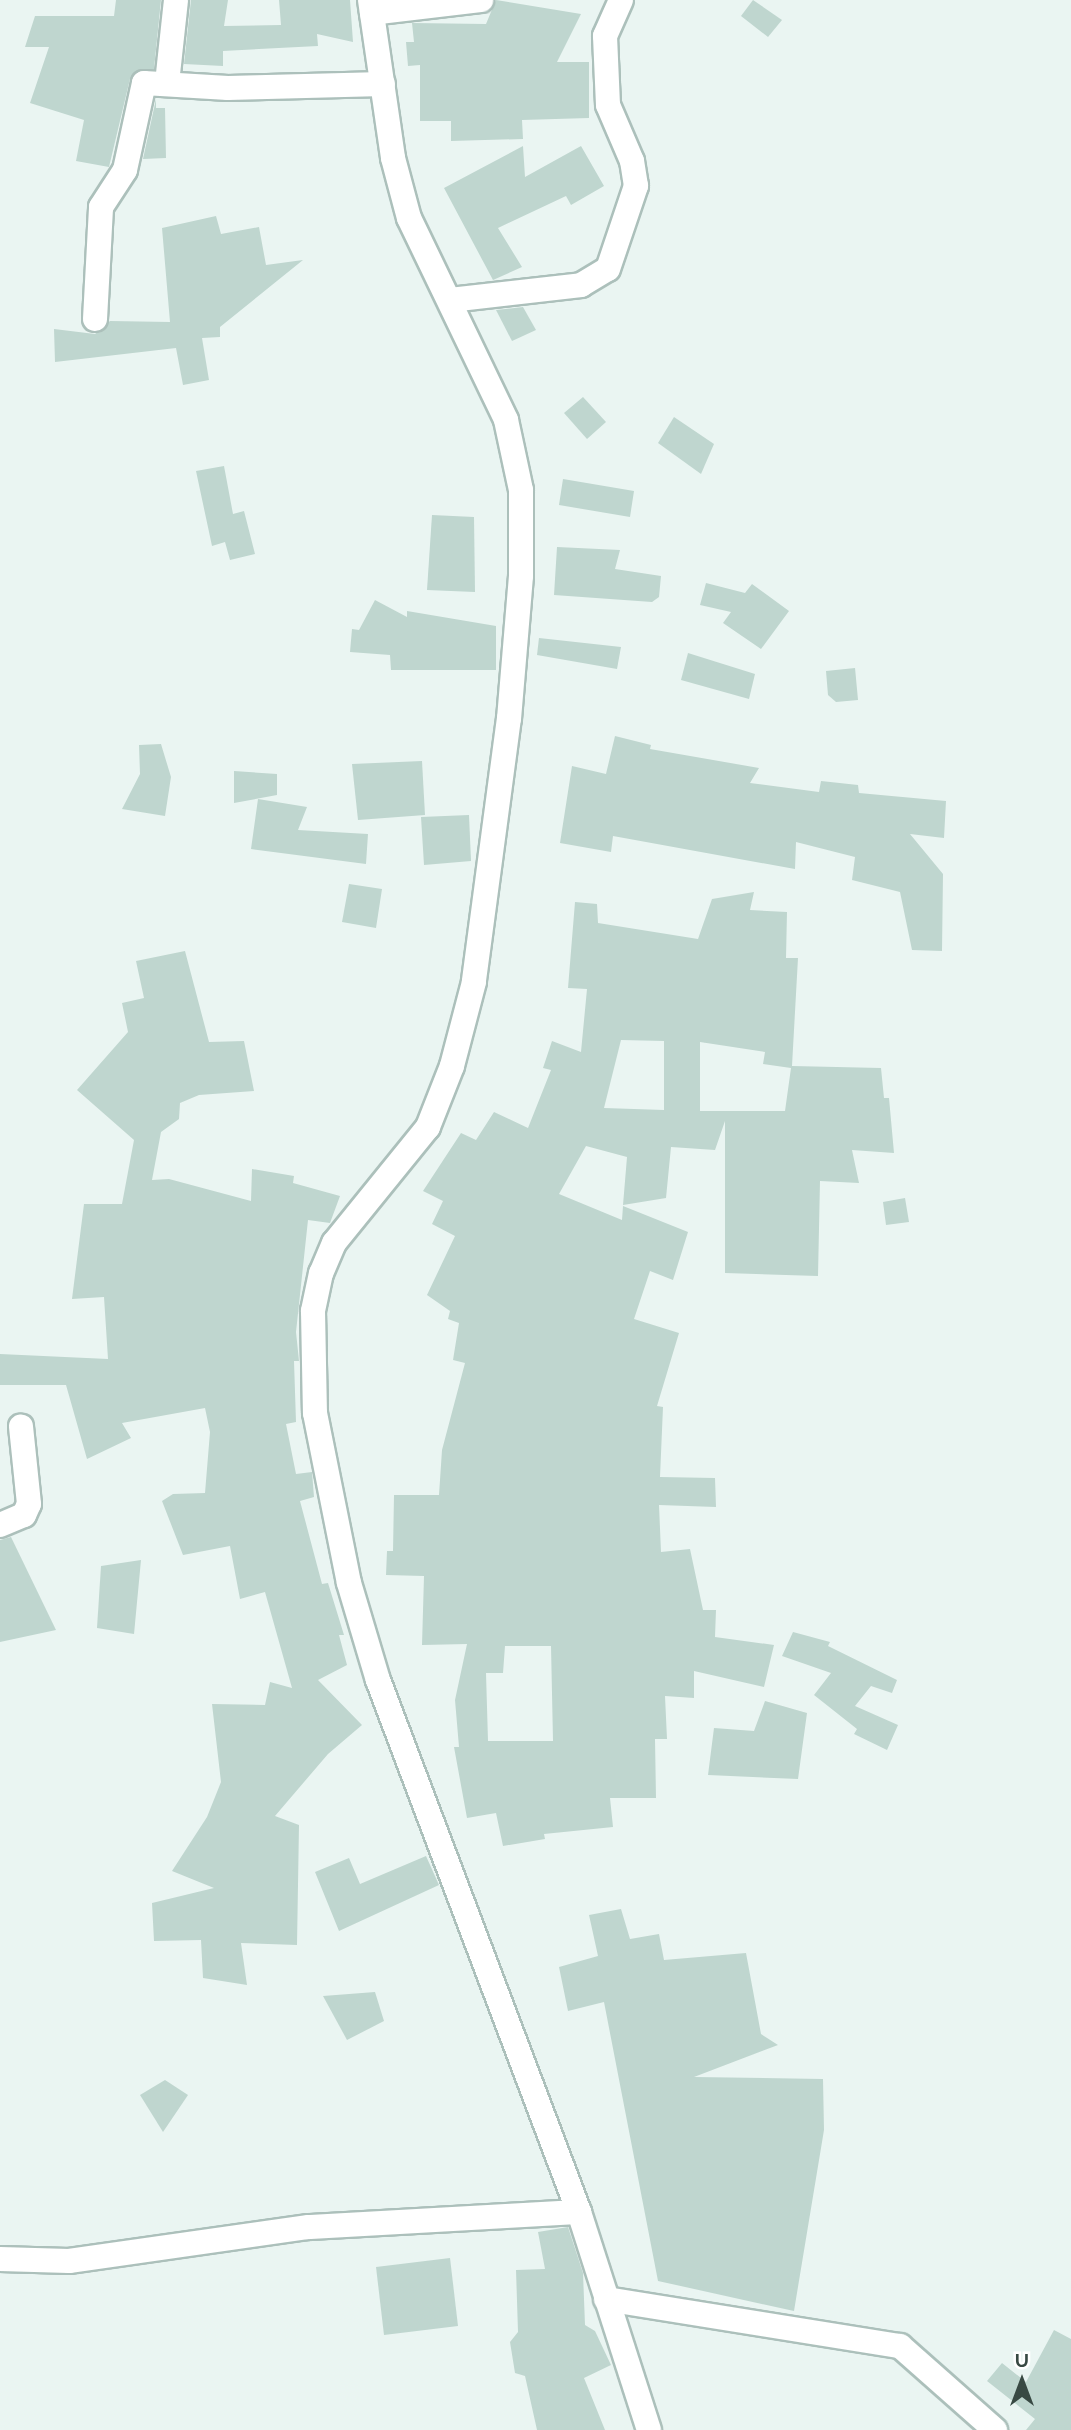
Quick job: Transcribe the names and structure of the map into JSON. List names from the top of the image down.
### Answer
{
  "north": "top"
}
